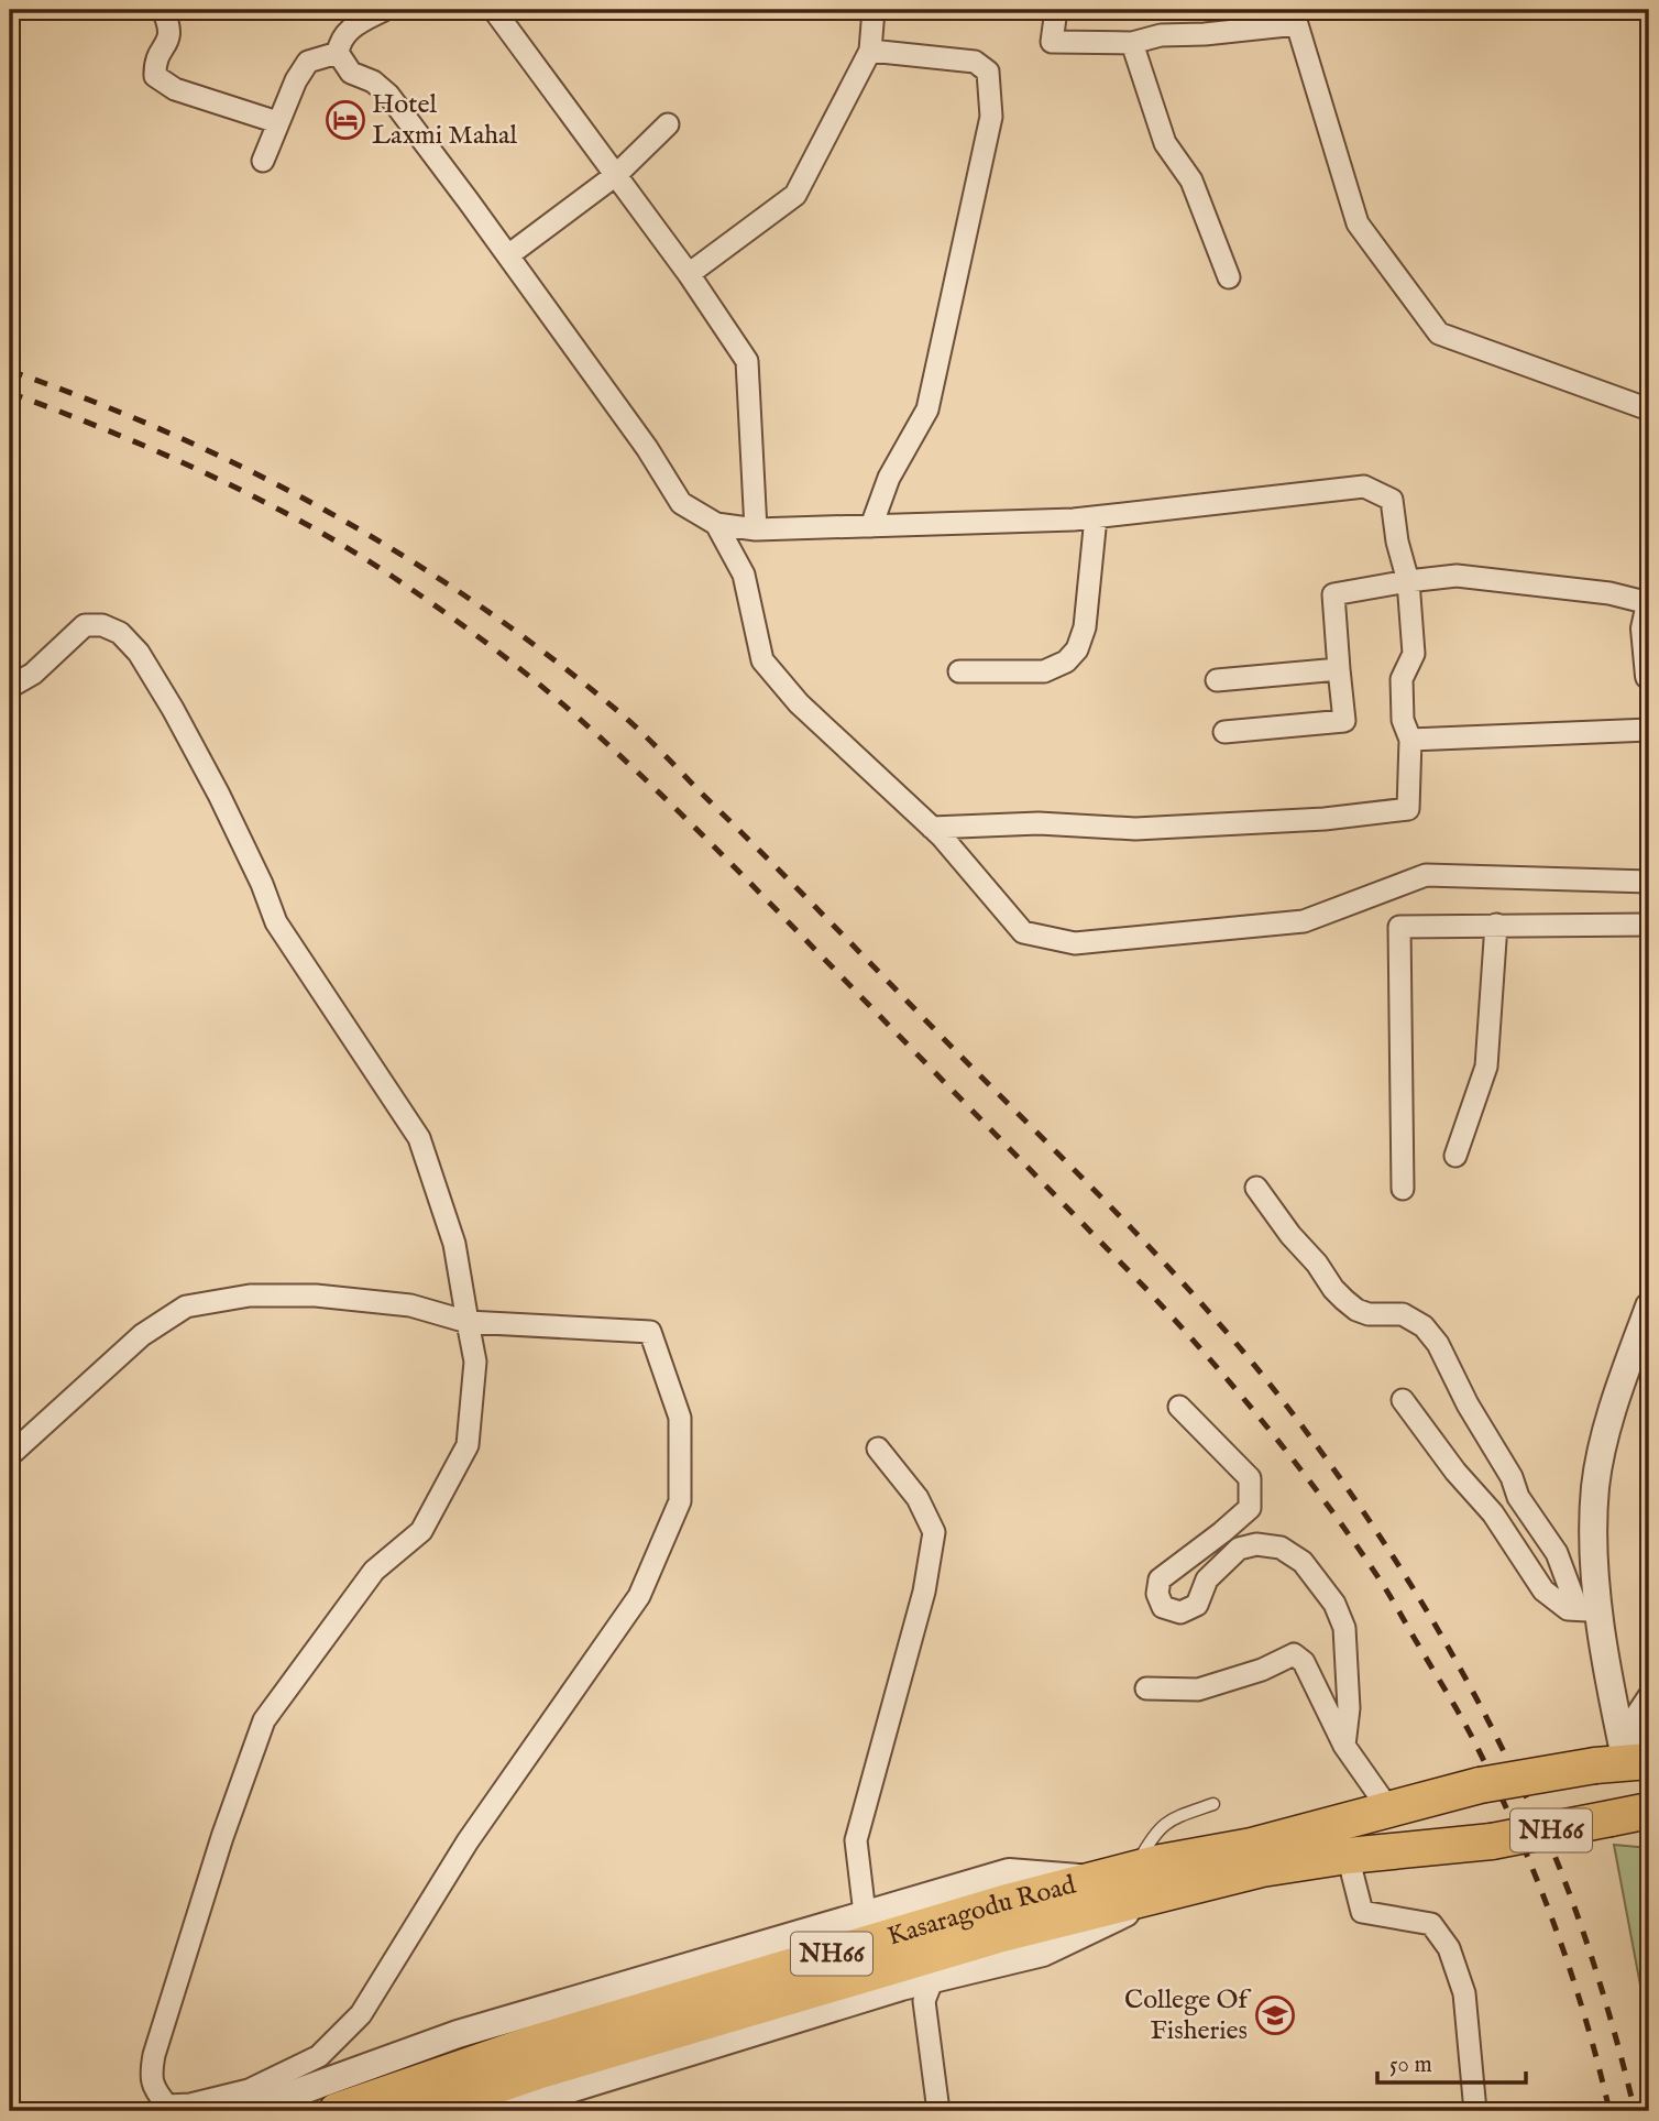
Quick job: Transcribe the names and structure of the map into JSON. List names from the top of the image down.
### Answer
{
  "streets": {
    "highway": ["NH66", "Kasaragodu Road"]
  },
  "crossings": [
    ["NH66", "Kasaragodu Road"]
  ],
  "places": {
    "hotel": ["Hotel Laxmi Mahal"],
    "school or university": ["College Of Fisheries"]
  },
  "scale_bar": "50 m"
}
